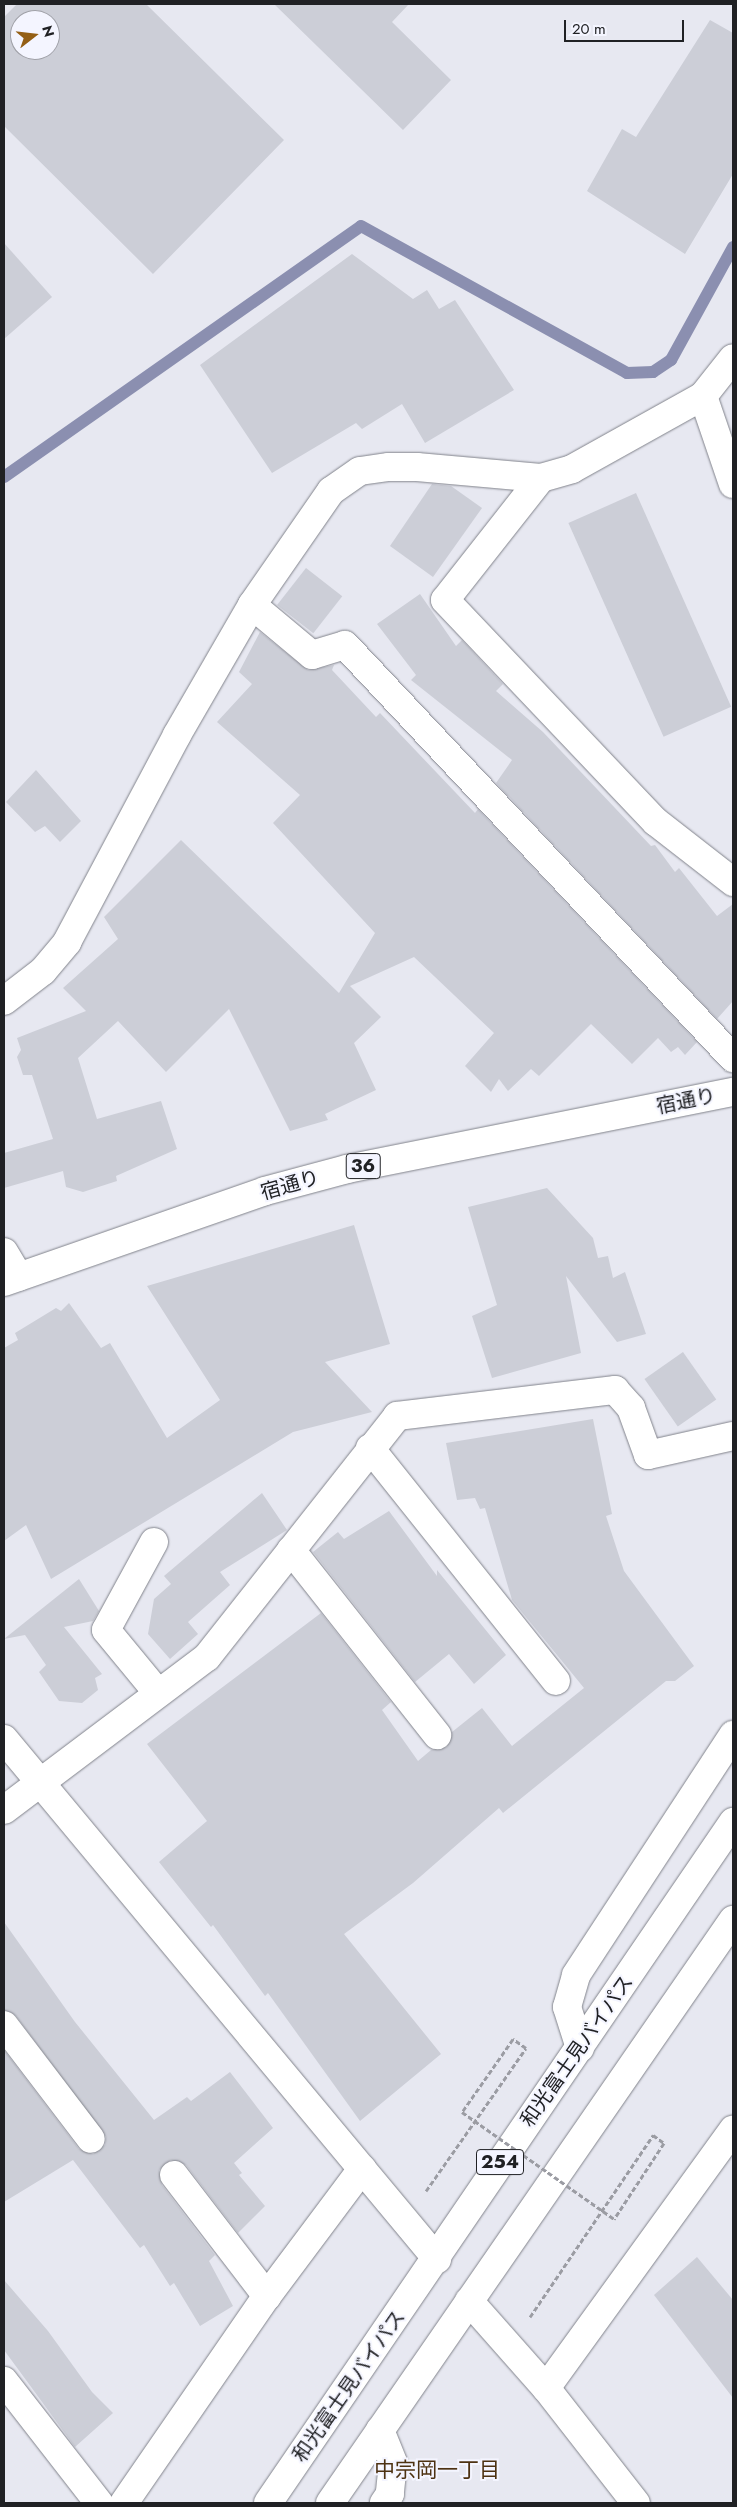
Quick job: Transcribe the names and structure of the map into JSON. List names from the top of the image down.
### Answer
{
  "streets": {
    "main road": [
      "宿通り",
      "36",
      "和光富士見バイパス",
      "254"
    ]
  },
  "districts": ["中宗岡一丁目"],
  "scale_bar": "20 m",
  "north": "right"
}
